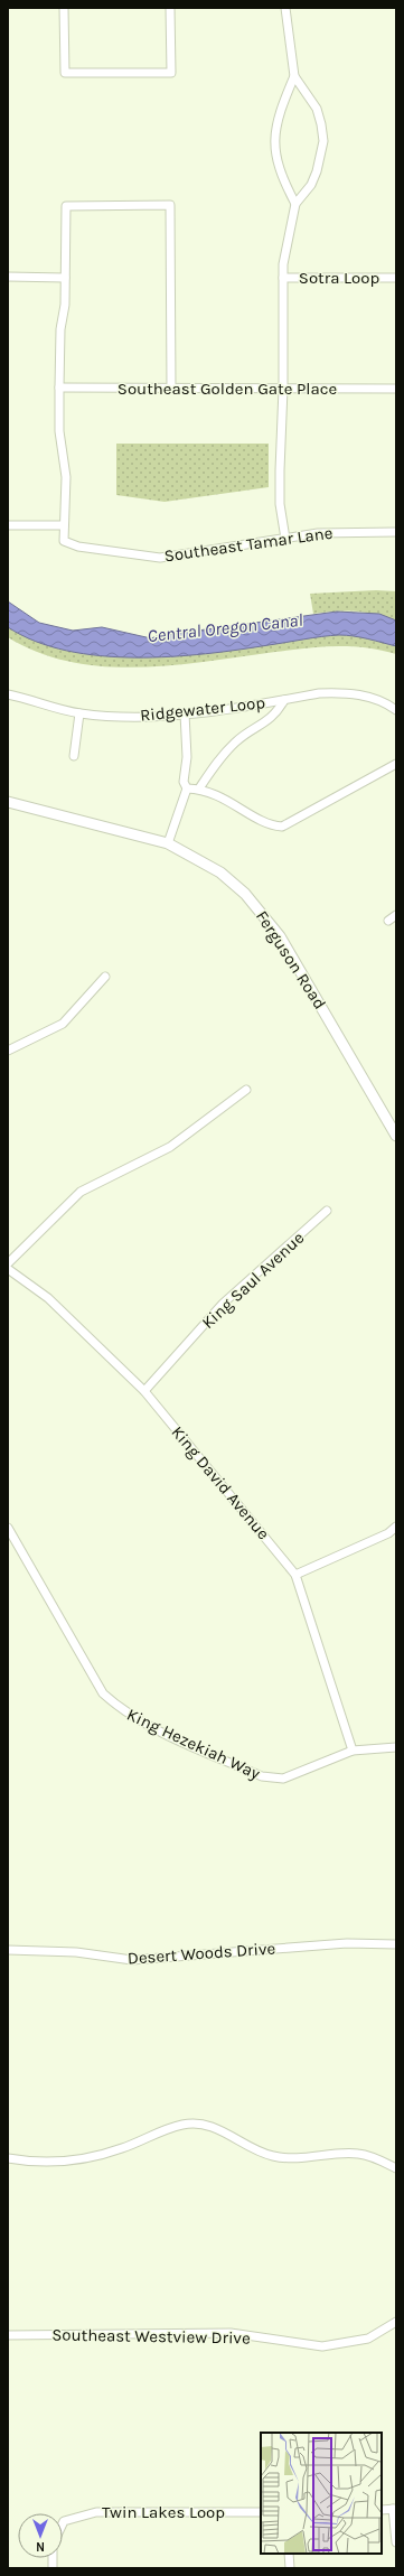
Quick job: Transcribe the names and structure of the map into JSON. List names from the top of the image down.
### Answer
{
  "streets": {
    "street": [
      "Sotra Loop",
      "Southeast Golden Gate Place",
      "Southeast Tamar Lane",
      "Ridgewater Loop",
      "Ferguson Road",
      "King Saul Avenue",
      "King David Avenue",
      "King Hezekiah Way",
      "Desert Woods Drive",
      "Southeast Westview Drive",
      "Twin Lakes Loop"
    ]
  },
  "crossings": [
    ["King Saul Avenue", "King David Avenue"],
    ["King David Avenue", "King Hezekiah Way"]
  ],
  "water": ["Central Oregon Canal"],
  "north": "bottom"
}
